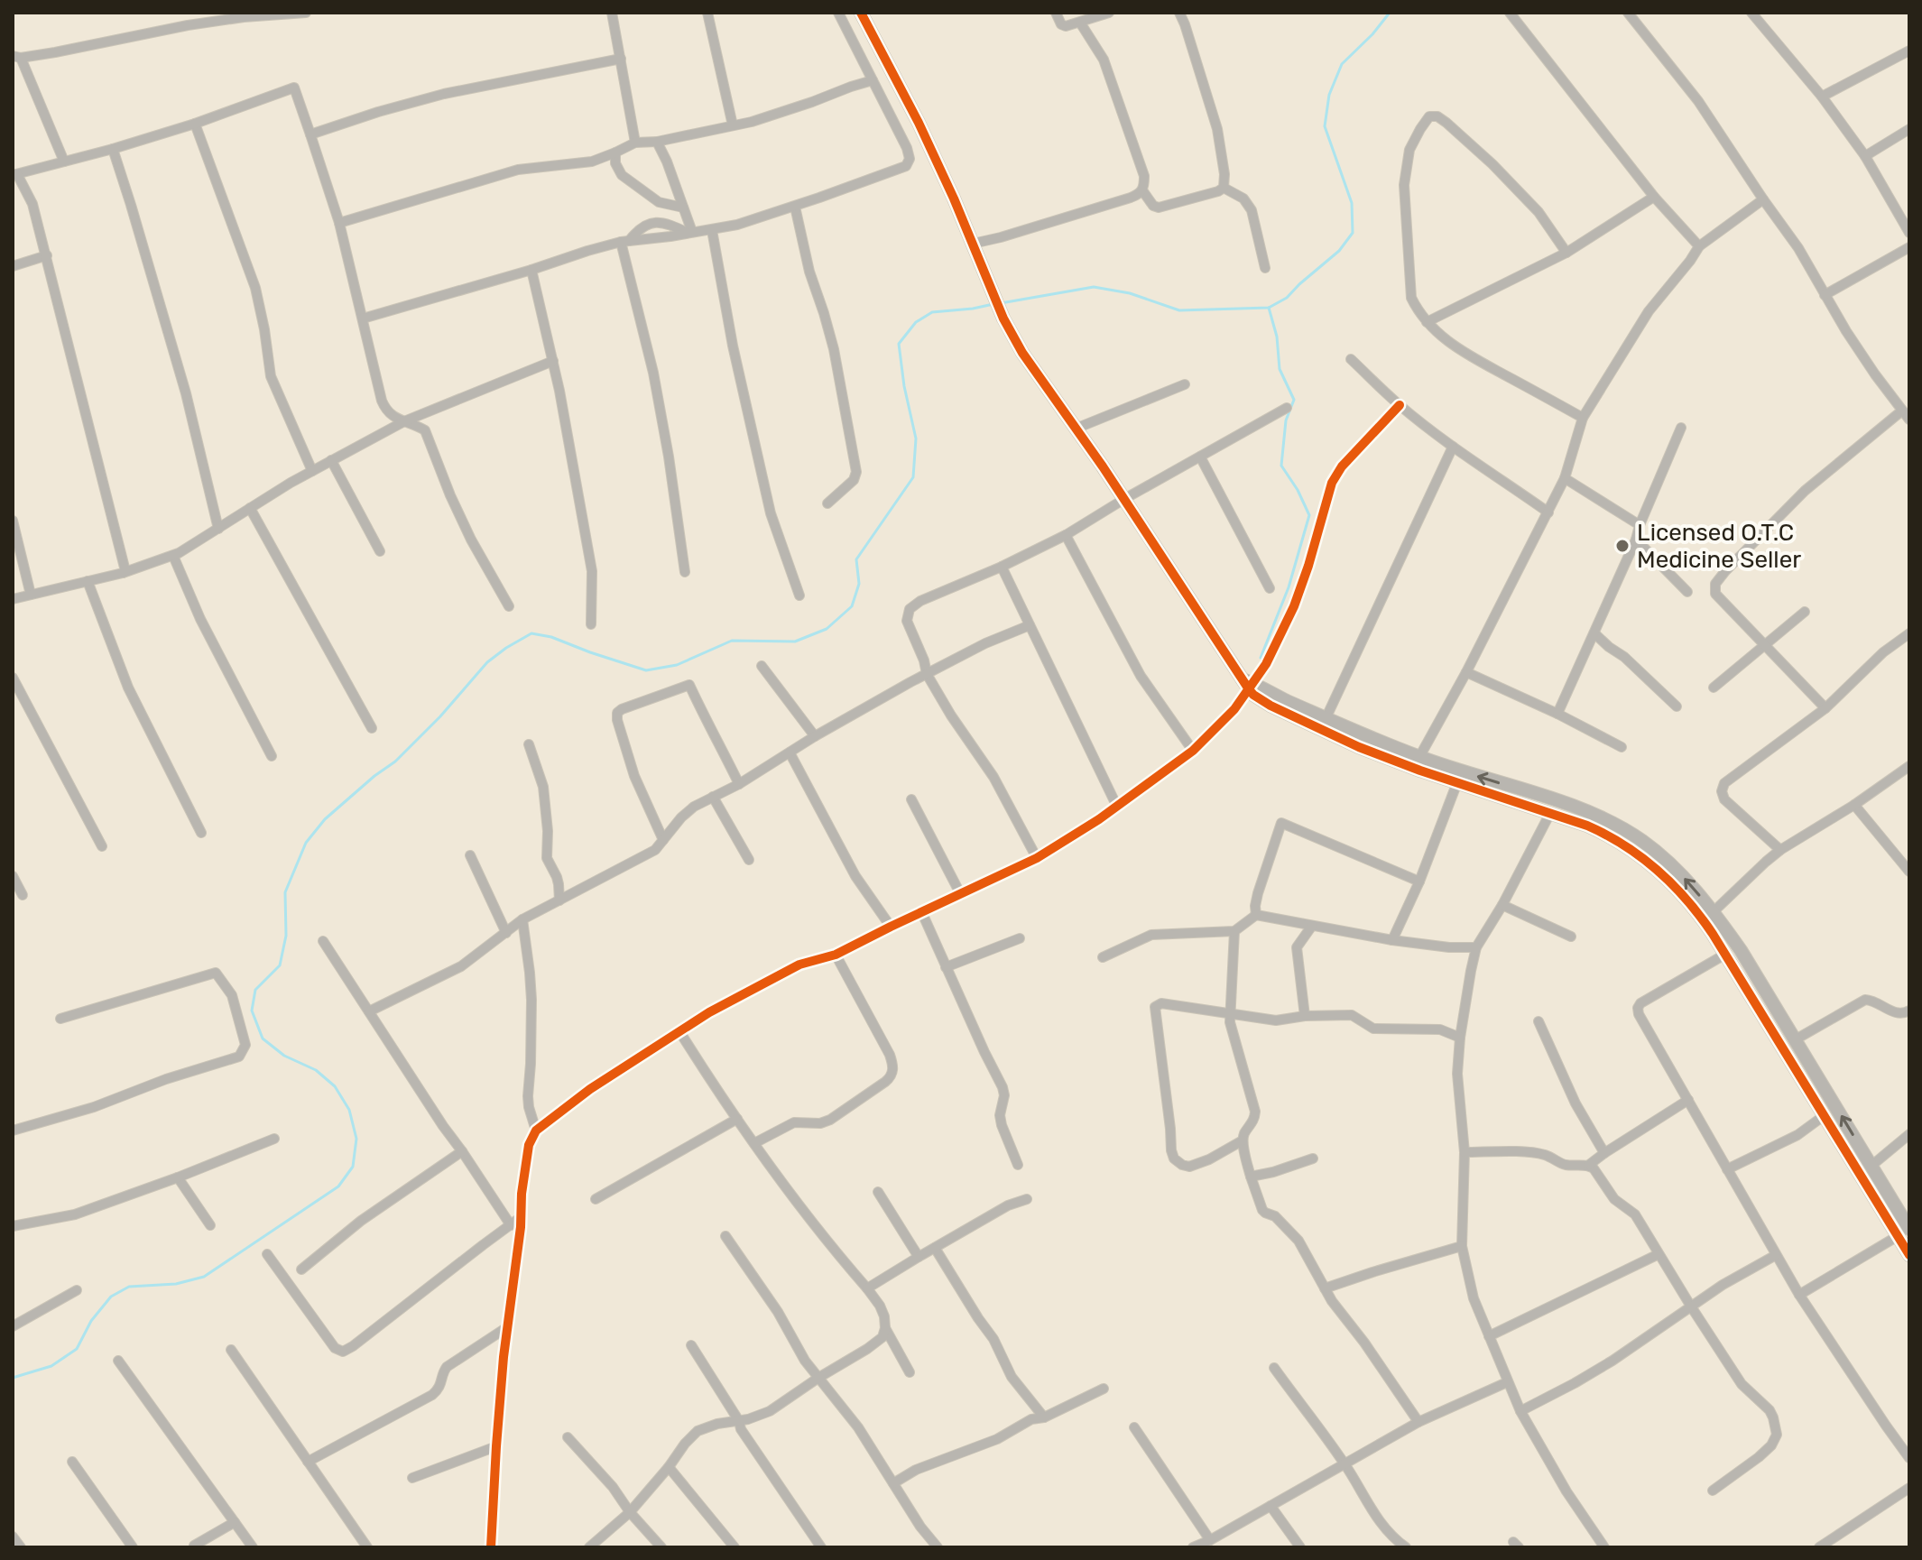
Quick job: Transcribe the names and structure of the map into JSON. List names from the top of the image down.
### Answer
{
  "places": ["Licensed O.T.C Medicine Seller"]
}
